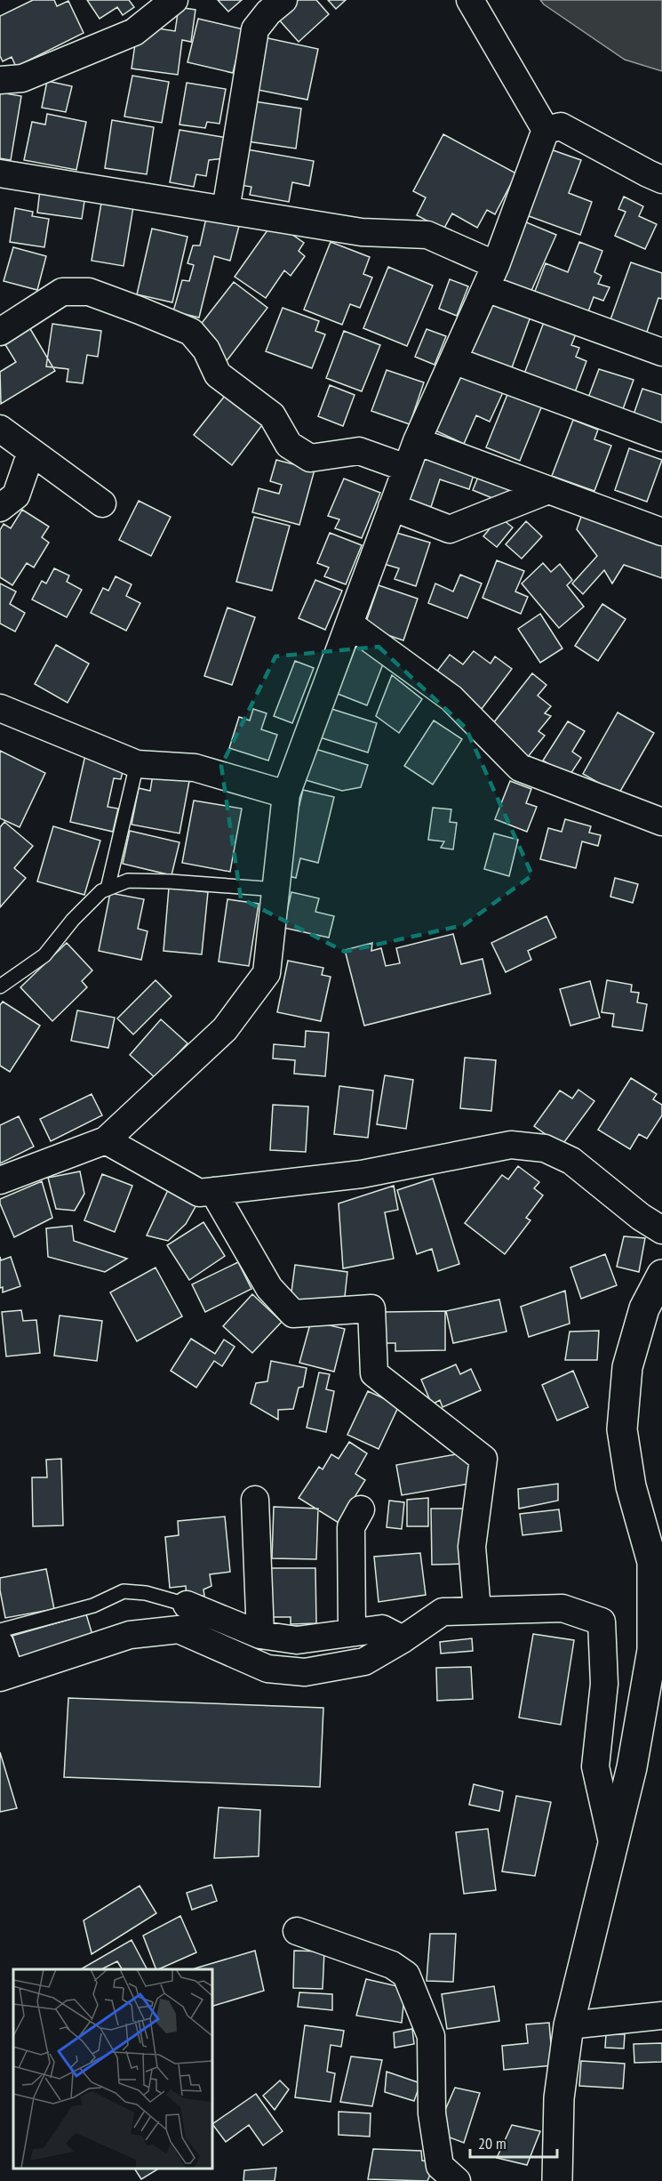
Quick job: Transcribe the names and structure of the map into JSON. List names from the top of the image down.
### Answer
{
  "scale_bar": "20 m"
}
